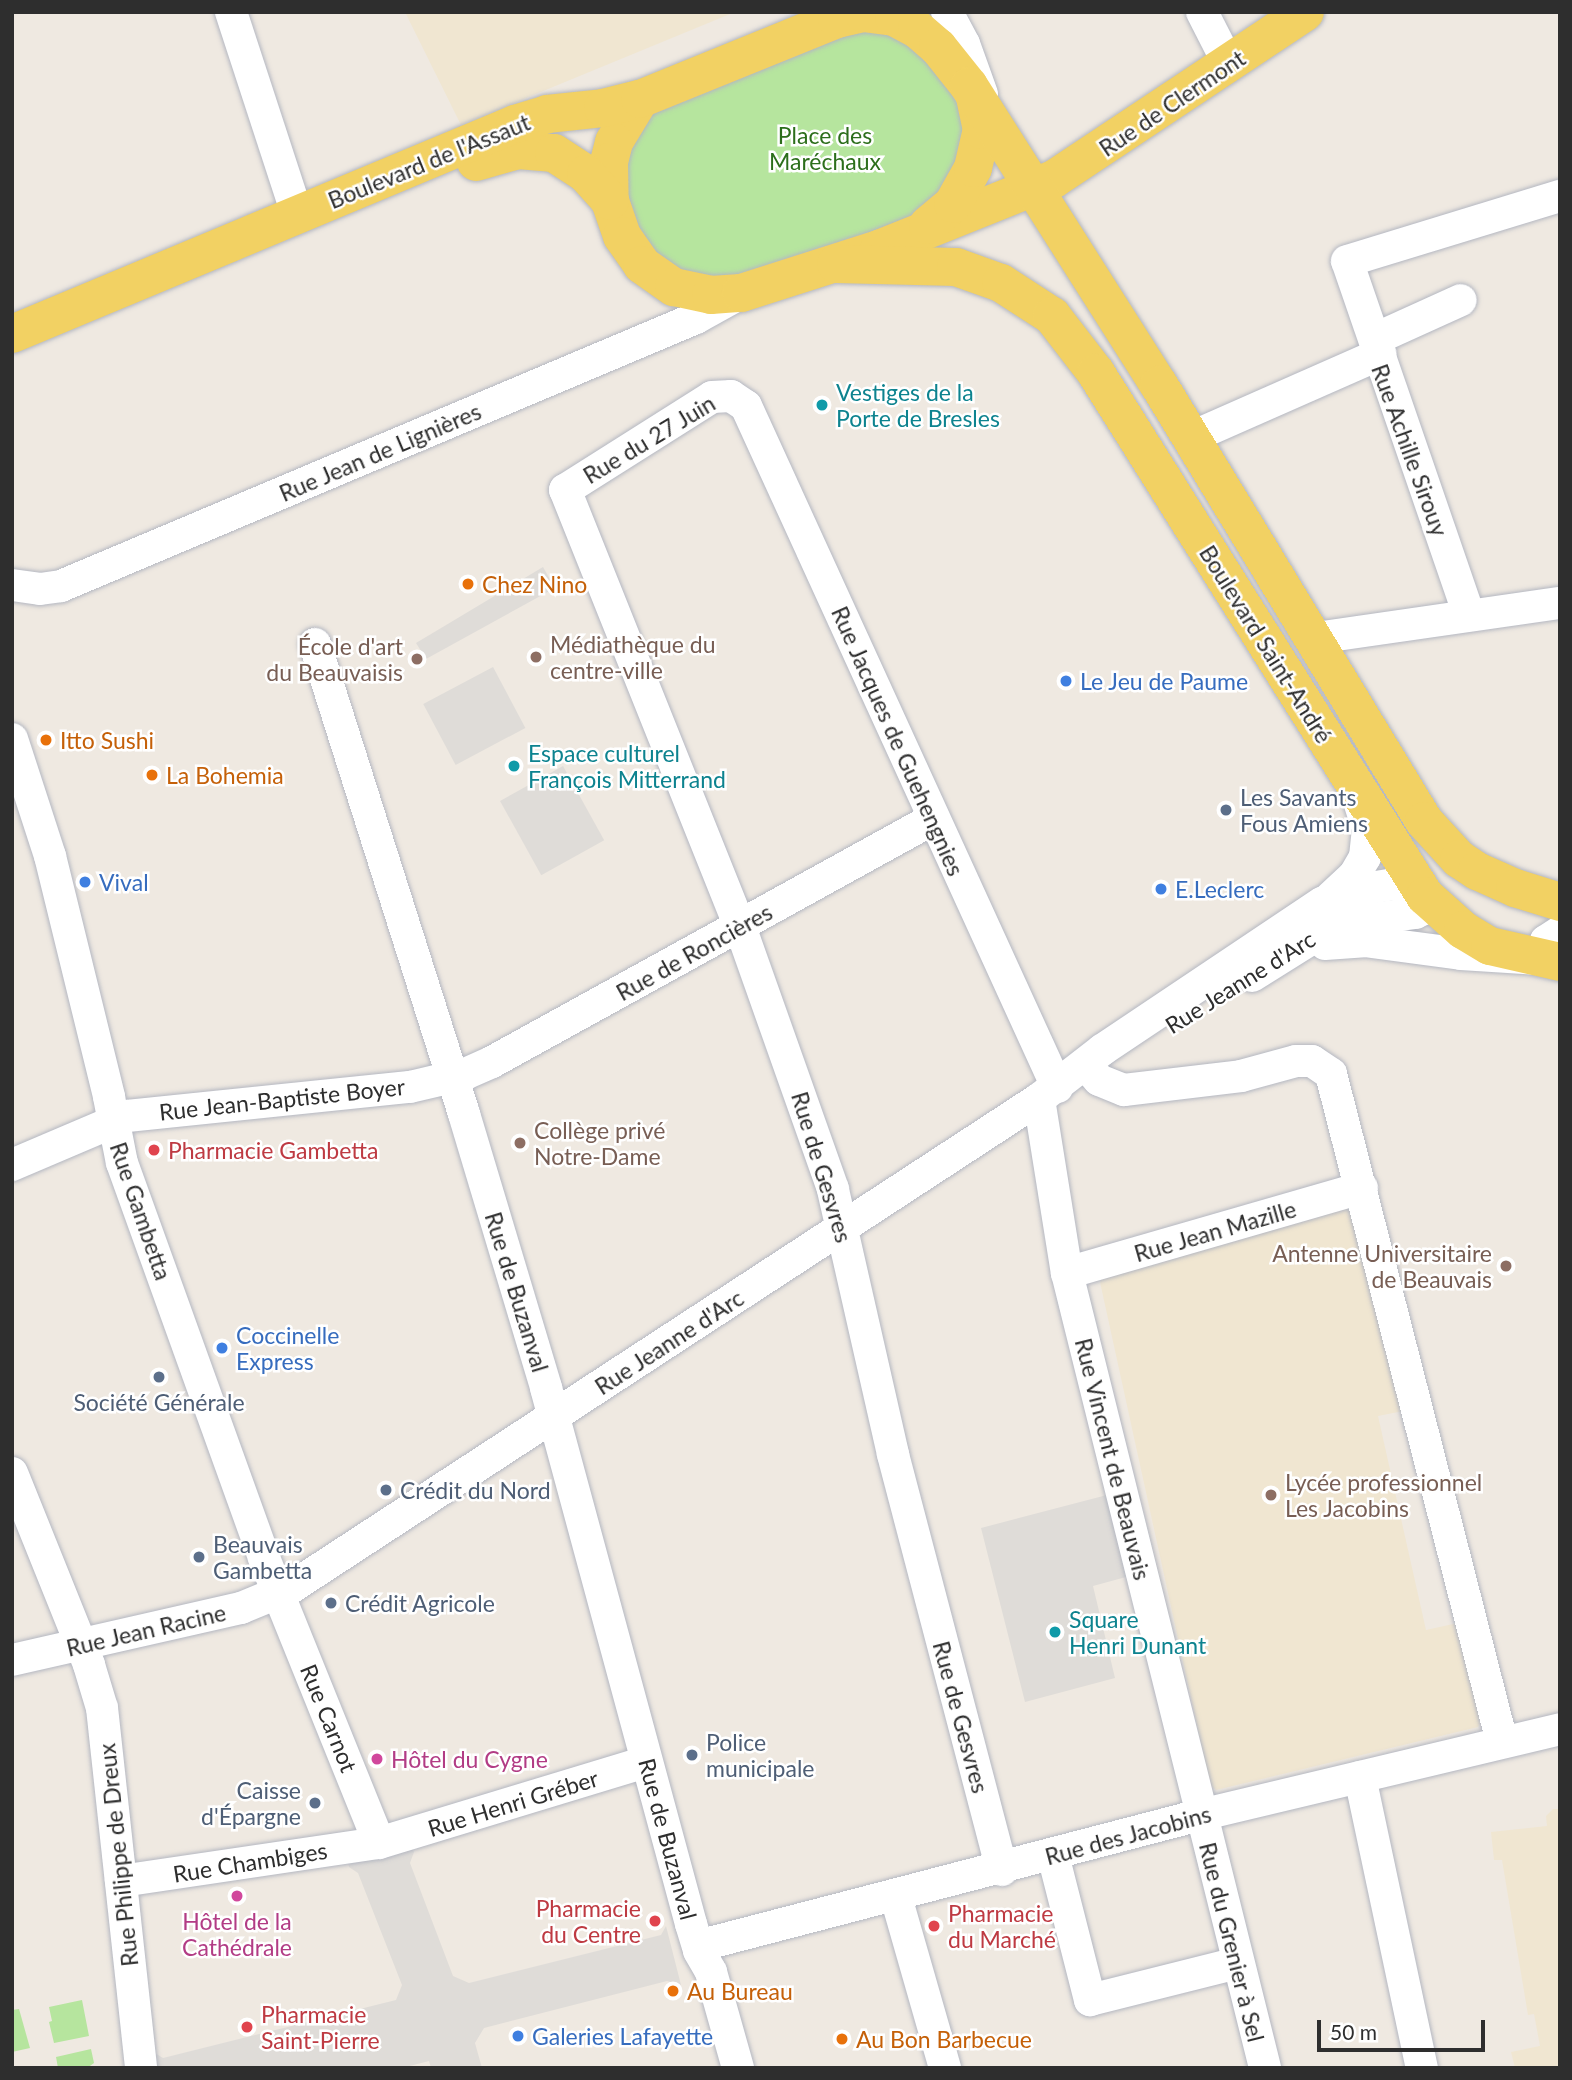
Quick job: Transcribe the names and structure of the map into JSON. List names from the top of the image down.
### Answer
{
  "streets": {
    "main road": ["Rue de Clermont", "Boulevard de l'Assaut", "Boulevard Saint-André"],
    "street": [
      "Rue du 27 Juin",
      "Rue Achille Sirouy",
      "Rue Jean de Lignières",
      "Rue Jacques de Guehengnies",
      "Rue de Roncières",
      "Rue Jeanne d'Arc",
      "Rue Jean-Baptiste Boyer",
      "Rue de Gesvres",
      "Rue Gambetta",
      "Rue Jean Mazille",
      "Rue de Buzanval",
      "Rue Vincent de Beauvais",
      "Rue Jean Racine",
      "Rue Carnot",
      "Rue Henri Gréber",
      "Rue des Jacobins",
      "Rue Philippe de Dreux",
      "Rue Chambiges",
      "Rue du Grenier à Sel"
    ]
  },
  "crossings": [
    ["Rue de Clermont", "Boulevard de l'Assaut"],
    ["Rue de Clermont", "Boulevard Saint-André"],
    ["Boulevard de l'Assaut", "Boulevard Saint-André"],
    ["Rue du 27 Juin", "Rue Jacques de Guehengnies"],
    ["Rue du 27 Juin", "Rue de Gesvres"],
    ["Rue Achille Sirouy", "Boulevard Saint-André"],
    ["Boulevard Saint-André", "Rue Jeanne d'Arc"],
    ["Rue Jacques de Guehengnies", "Rue de Roncières"],
    ["Rue Jacques de Guehengnies", "Rue Jeanne d'Arc"],
    ["Rue Jacques de Guehengnies", "Rue Vincent de Beauvais"],
    ["Rue de Roncières", "Rue Jean-Baptiste Boyer"],
    ["Rue de Roncières", "Rue de Gesvres"],
    ["Rue de Roncières", "Rue de Buzanval"],
    ["Rue Jeanne d'Arc", "Rue de Gesvres"],
    ["Rue Jeanne d'Arc", "Rue Gambetta"],
    ["Rue Jeanne d'Arc", "Rue de Buzanval"],
    ["Rue Jeanne d'Arc", "Rue Vincent de Beauvais"],
    ["Rue Jeanne d'Arc", "Rue Jean Racine"],
    ["Rue Jeanne d'Arc", "Rue Carnot"],
    ["Rue Jean-Baptiste Boyer", "Rue Gambetta"],
    ["Rue Jean-Baptiste Boyer", "Rue de Buzanval"],
    ["Rue de Gesvres", "Rue des Jacobins"],
    ["Rue Gambetta", "Rue Jean Racine"],
    ["Rue Gambetta", "Rue Carnot"],
    ["Rue Jean Mazille", "Rue Vincent de Beauvais"],
    ["Rue de Buzanval", "Rue Henri Gréber"],
    ["Rue de Buzanval", "Rue des Jacobins"],
    ["Rue Vincent de Beauvais", "Rue des Jacobins"],
    ["Rue Vincent de Beauvais", "Rue du Grenier à Sel"],
    ["Rue Jean Racine", "Rue Carnot"],
    ["Rue Jean Racine", "Rue Philippe de Dreux"],
    ["Rue Carnot", "Rue Henri Gréber"],
    ["Rue Carnot", "Rue Chambiges"],
    ["Rue Henri Gréber", "Rue Chambiges"],
    ["Rue des Jacobins", "Rue du Grenier à Sel"],
    ["Rue Philippe de Dreux", "Rue Chambiges"]
  ],
  "parks": ["Place des Maréchaux"],
  "places": [
    "Vestiges de la Porte de Bresles",
    "Chez Nino",
    "Médiathèque du centre-ville",
    "École d'art du Beauvaisis",
    "Le Jeu de Paume",
    "Itto Sushi",
    "Espace culturel François Mitterrand",
    "La Bohemia",
    "Les Savants Fous Amiens",
    "Vival",
    "E.Leclerc",
    "Collège privé Notre-Dame",
    "Pharmacie Gambetta",
    "Antenne Universitaire de Beauvais",
    "Coccinelle Express",
    "Société Générale",
    "Crédit du Nord",
    "Lycée professionnel Les Jacobins",
    "Beauvais Gambetta",
    "Crédit Agricole",
    "Square Henri Dunant",
    "Police municipale",
    "Hôtel du Cygne",
    "Caisse d'Épargne",
    "Hôtel de la Cathédrale",
    "Pharmacie du Centre",
    "Pharmacie du Marché",
    "Au Bureau",
    "Pharmacie Saint-Pierre",
    "Galeries Lafayette",
    "Au Bon Barbecue"
  ],
  "scale_bar": "50 m"
}
